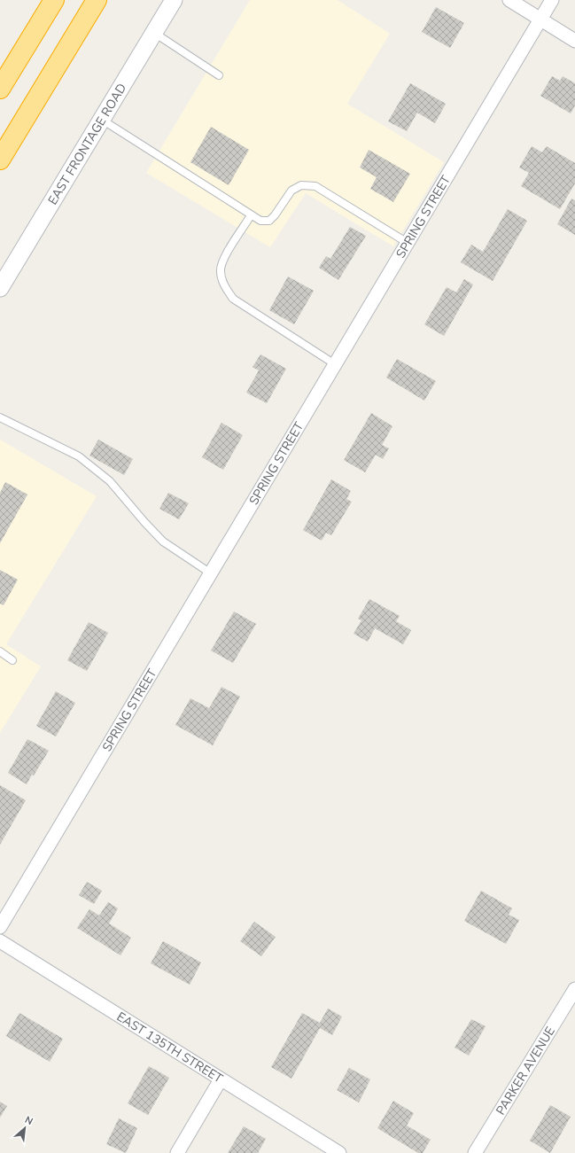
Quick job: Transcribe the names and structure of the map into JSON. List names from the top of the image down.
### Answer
{
  "streets": {
    "street": [
      "EAST FRONTAGE ROAD",
      "SPRING STREET",
      "EAST 135TH STREET",
      "PARKER AVENUE"
    ]
  },
  "north": "top right"
}
